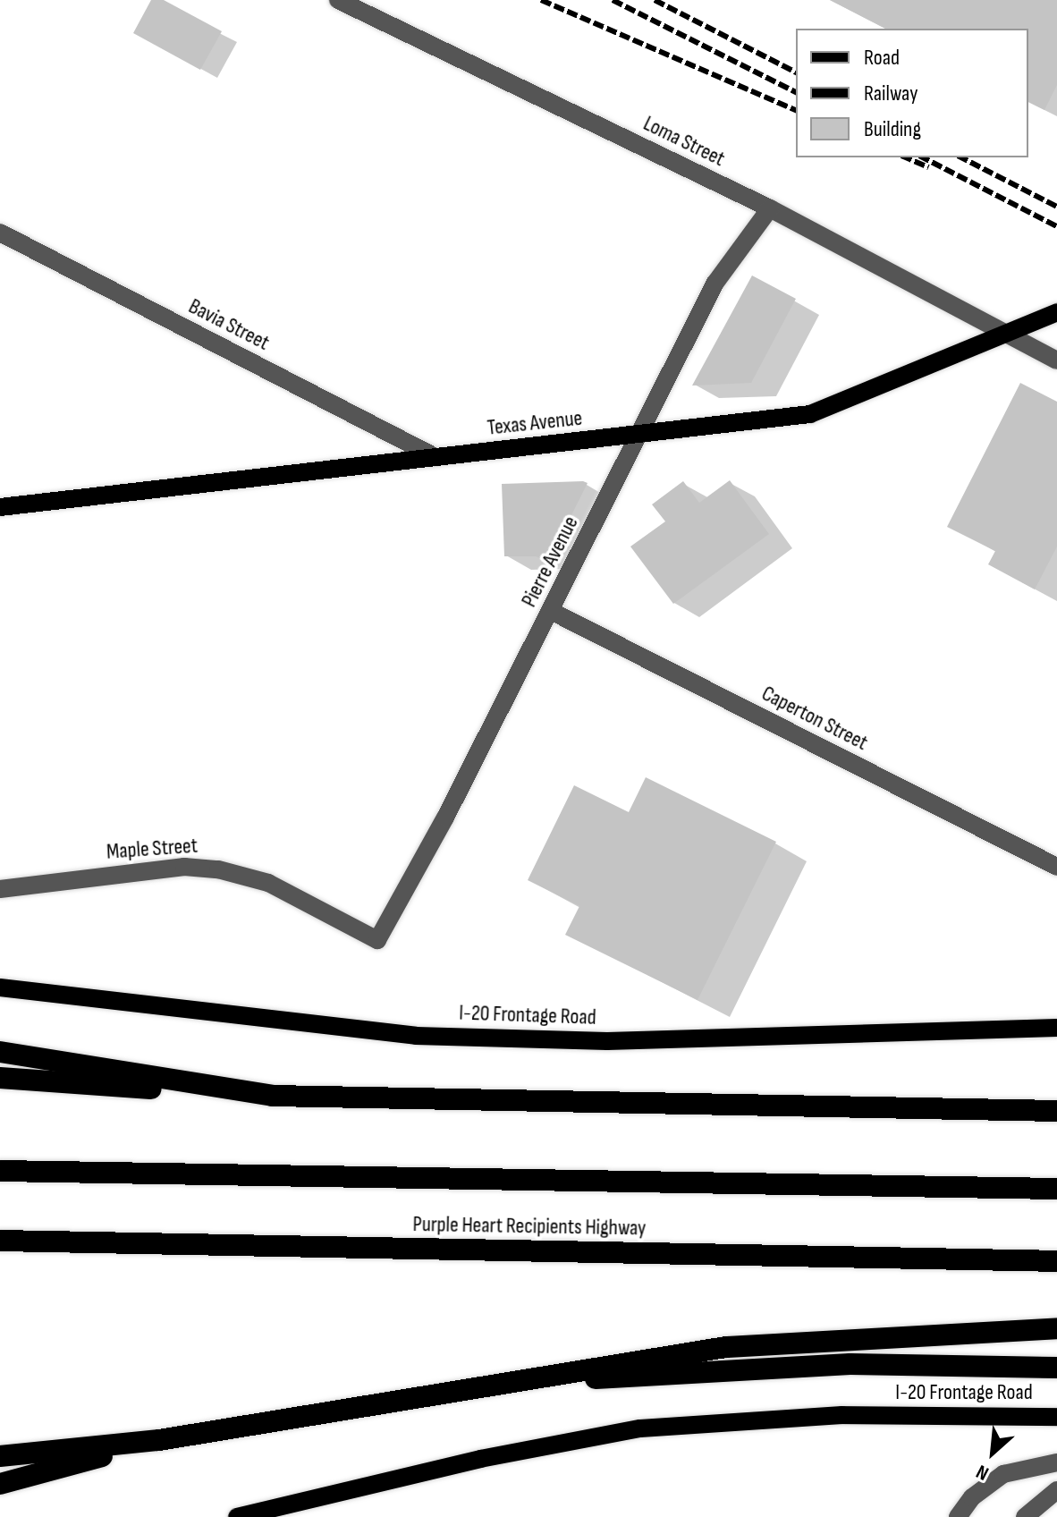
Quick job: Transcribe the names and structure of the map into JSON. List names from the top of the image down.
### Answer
{
  "streets": {
    "highway": ["Purple Heart Recipients Highway"],
    "main road": ["Texas Avenue", "I-20 Frontage Road"],
    "street": [
      "Loma Street",
      "Bavia Street",
      "Pierre Avenue",
      "Caperton Street",
      "Maple Street"
    ]
  },
  "crossings": [
    ["Loma Street", "Texas Avenue"],
    ["Loma Street", "Pierre Avenue"],
    ["Bavia Street", "Texas Avenue"],
    ["Texas Avenue", "Pierre Avenue"],
    ["Pierre Avenue", "Caperton Street"],
    ["Pierre Avenue", "Maple Street"]
  ],
  "legend": ["Road", "Railway", "Building"],
  "north": "bottom left"
}
